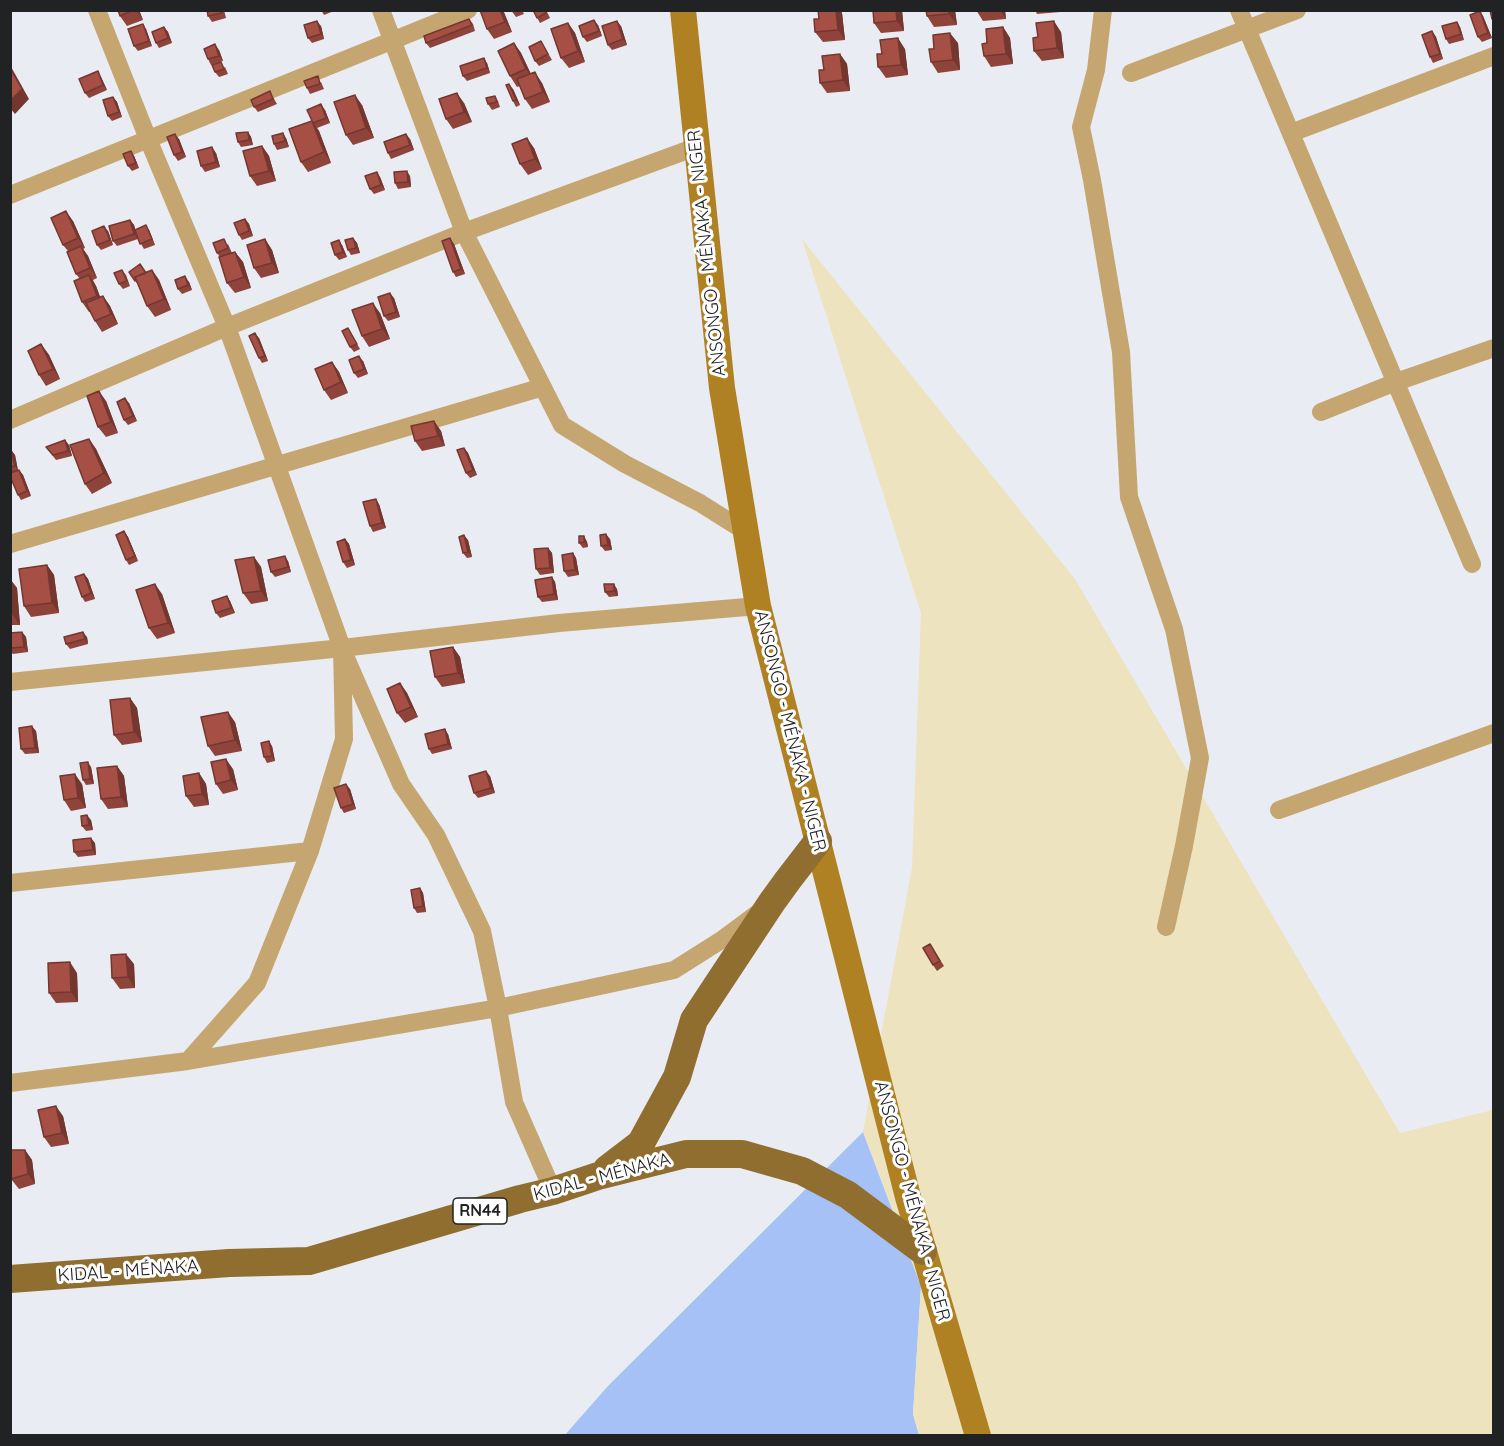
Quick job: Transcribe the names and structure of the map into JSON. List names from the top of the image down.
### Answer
{
  "streets": {
    "main road": ["ANSONGO - MÉNAKA - NIGER", "KIDAL - MÉNAKA", "RN44"]
  },
  "crossings": [
    ["ANSONGO - MÉNAKA - NIGER", "KIDAL - MÉNAKA"]
  ]
}
